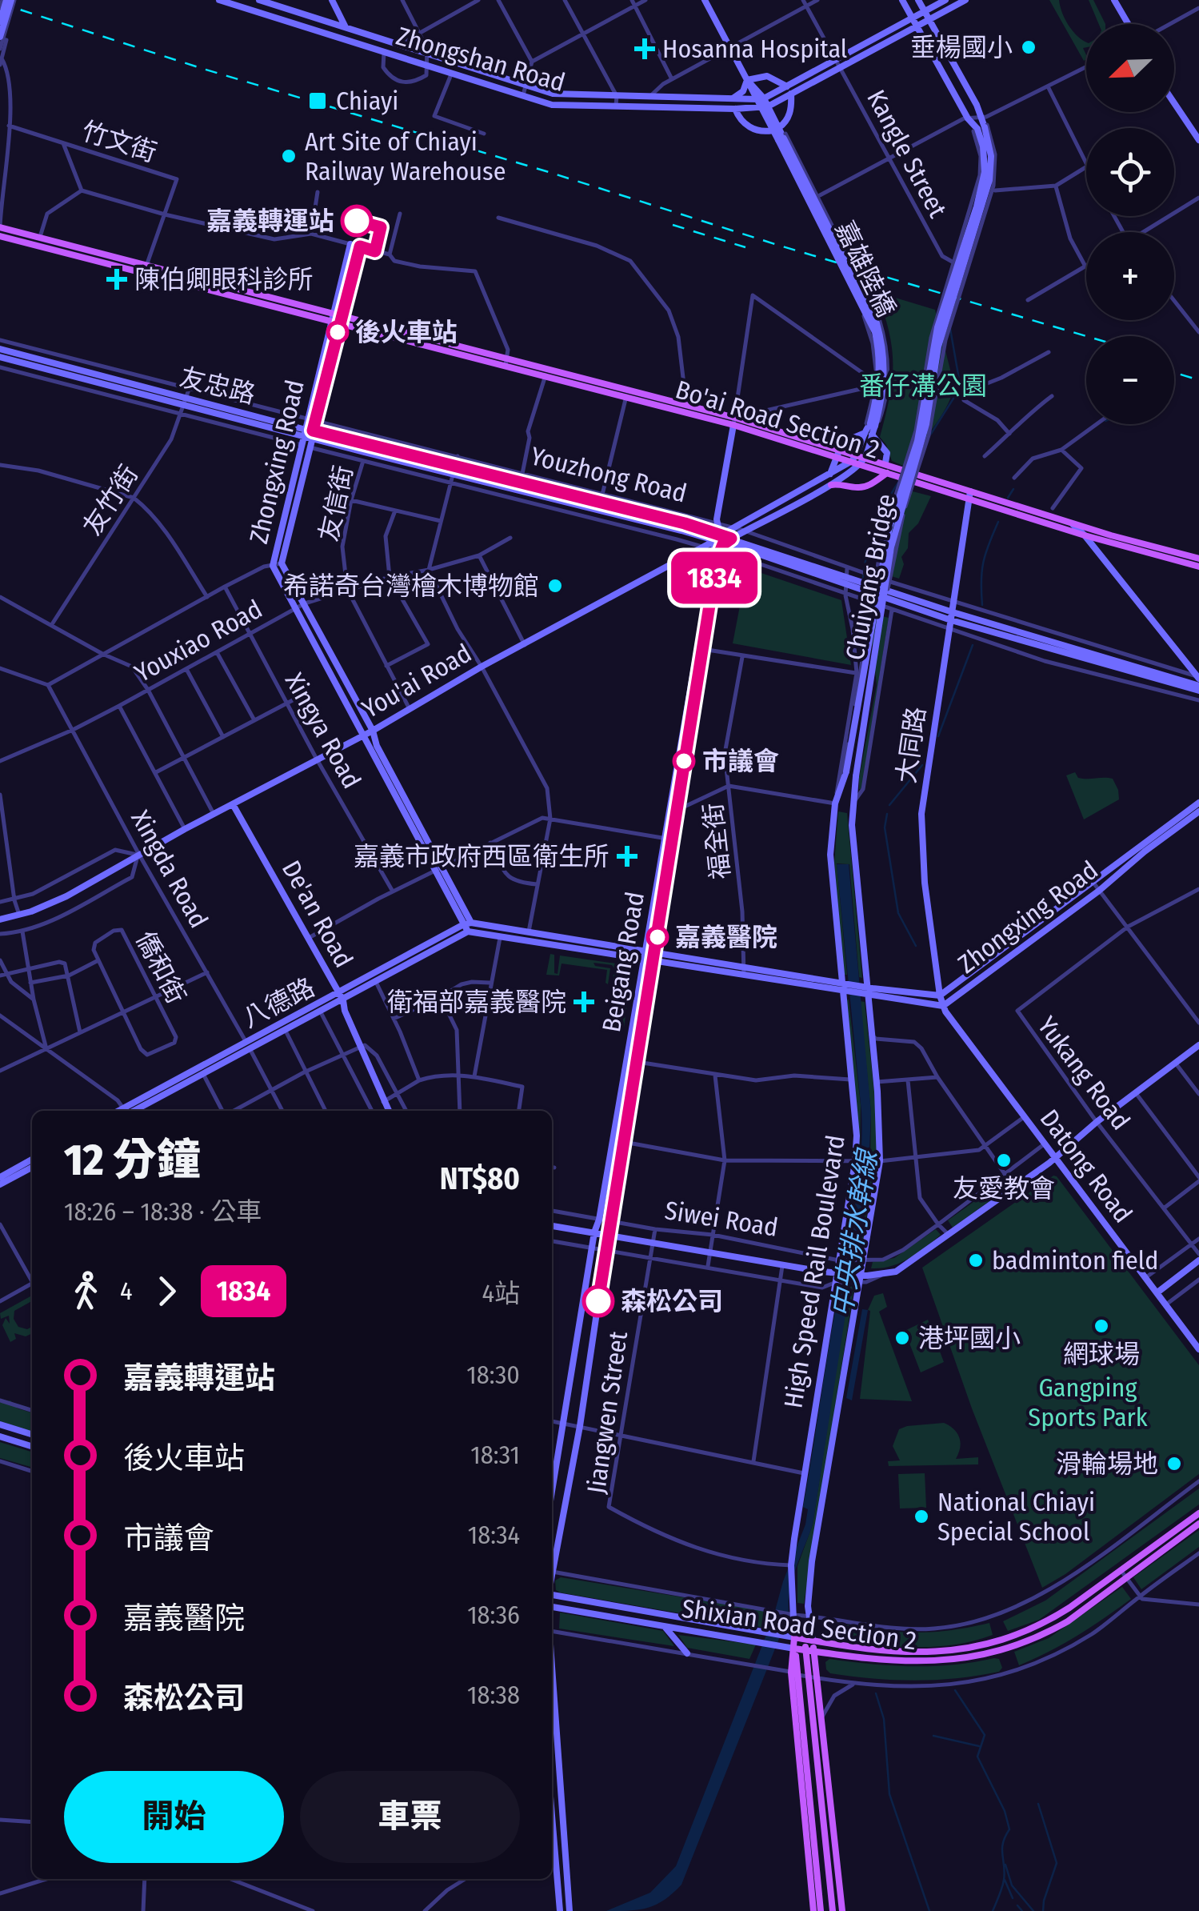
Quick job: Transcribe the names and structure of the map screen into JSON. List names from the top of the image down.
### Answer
{
  "streets": {
    "main road": ["Bo'ai Road Section 2", "High Speed Rail Boulevard", "Shixian Road Section 2"],
    "street": [
      "Zhongshan Road",
      "竹文街",
      "Kangle Street",
      "友忠路",
      "Zhongxing Road",
      "Youzhong Road",
      "友竹街",
      "友信街",
      "Chuiyang Bridge",
      "Youxiao Road",
      "You'ai Road",
      "Xingya Road",
      "大同路",
      "福全街",
      "Xingda Road",
      "De'an Road",
      "Beigang Road",
      "僑和街",
      "八德路",
      "Yukang Road",
      "Datong Road",
      "Siwei Road",
      "Jiangwen Street"
    ]
  },
  "crossings": [
    ["竹文街", "Bo'ai Road Section 2"],
    ["友忠路", "友竹街"],
    ["Bo'ai Road Section 2", "Zhongxing Road"],
    ["Bo'ai Road Section 2", "大同路"],
    ["Zhongxing Road", "Youzhong Road"],
    ["Zhongxing Road", "Youxiao Road"],
    ["Zhongxing Road", "You'ai Road"],
    ["Zhongxing Road", "大同路"],
    ["Zhongxing Road", "八德路"],
    ["Zhongxing Road", "Datong Road"],
    ["Zhongxing Road", "High Speed Rail Boulevard"],
    ["Youzhong Road", "友竹街"],
    ["Youzhong Road", "友信街"],
    ["Youzhong Road", "You'ai Road"],
    ["Youzhong Road", "大同路"],
    ["Youzhong Road", "Beigang Road"],
    ["Youzhong Road", "High Speed Rail Boulevard"],
    ["友信街", "Youxiao Road"],
    ["友信街", "You'ai Road"],
    ["Chuiyang Bridge", "High Speed Rail Boulevard"],
    ["Youxiao Road", "Xingya Road"],
    ["Youxiao Road", "Xingda Road"],
    ["You'ai Road", "Xingya Road"],
    ["You'ai Road", "Xingda Road"],
    ["You'ai Road", "De'an Road"],
    ["You'ai Road", "Beigang Road"],
    ["大同路", "Datong Road"],
    ["Xingda Road", "八德路"],
    ["De'an Road", "八德路"],
    ["Beigang Road", "Siwei Road"],
    ["Yukang Road", "Siwei Road"],
    ["Datong Road", "Siwei Road"],
    ["Siwei Road", "High Speed Rail Boulevard"],
    ["Siwei Road", "Jiangwen Street"],
    ["High Speed Rail Boulevard", "Jiangwen Street"],
    ["High Speed Rail Boulevard", "Shixian Road Section 2"]
  ],
  "water": ["中央排水幹線"],
  "parks": ["番仔溝公園", "Gangping Sports Park"],
  "places": {
    "other": [
      "垂楊國小",
      "Art Site of Chiayi Railway Warehouse",
      "嘉義轉運站",
      "後火車站",
      "希諾奇台灣檜木博物館",
      "市議會",
      "嘉義醫院",
      "友愛教會",
      "badminton field",
      "森松公司",
      "網球場",
      "港坪國小",
      "滑輪場地",
      "National Chiayi Special School"
    ],
    "health": [
      "Hosanna Hospital",
      "陳伯卿眼科診所",
      "嘉義市政府西區衛生所",
      "衛福部嘉義醫院"
    ],
    "transit": ["Chiayi"]
  },
  "lines": ["bus line 1834"],
  "north": "bottom left",
  "page": {
    "on_map": "1834",
    "map_buttons": ["+", "−"],
    "heading": ["12 分鐘", "18:26 – 18:38 · 公車", "NT$80"],
    "legs": ["4", "1834", "4站"],
    "list": [
      {
        "name": "嘉義轉運站",
        "value": "18:30"
      },
      {
        "name": "後火車站",
        "value": "18:31"
      },
      {
        "name": "市議會",
        "value": "18:34"
      },
      {
        "name": "嘉義醫院",
        "value": "18:36"
      },
      {
        "name": "森松公司",
        "value": "18:38"
      }
    ],
    "buttons": ["開始", "車票"]
  }
}
